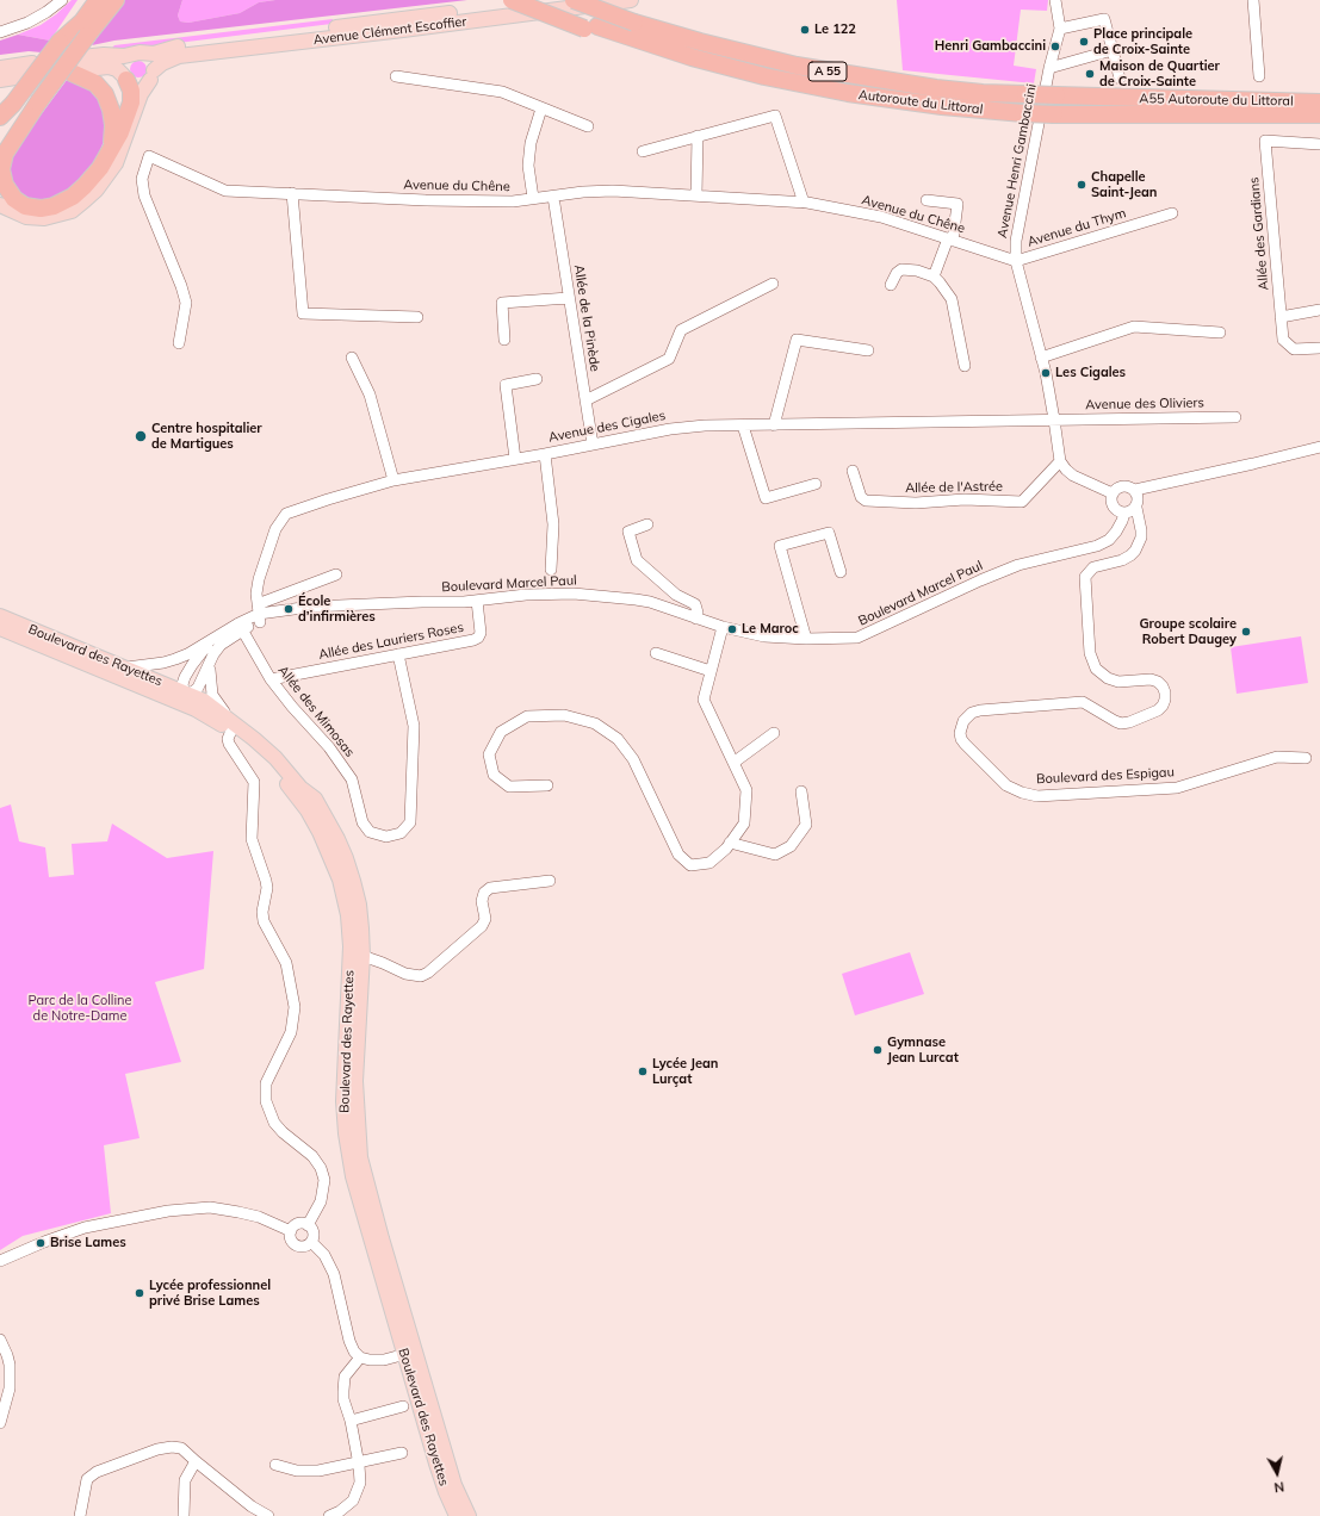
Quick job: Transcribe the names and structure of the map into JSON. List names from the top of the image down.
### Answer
{
  "streets": {
    "highway": ["A 55", "A55 Autoroute du Littoral", "Autoroute du Littoral"],
    "main road": ["Avenue Clément Escoffier", "Boulevard des Rayettes"],
    "street": [
      "Avenue Henri Gambaccini",
      "Avenue du Chêne",
      "Avenue du Thym",
      "Allée des Gardians",
      "Allée de la Pinède",
      "Avenue des Oliviers",
      "Avenue des Cigales",
      "Allée de l'Astrée",
      "Boulevard Marcel Paul",
      "Allée des Lauriers Roses",
      "Allée des Mimosas",
      "Boulevard des Espigau"
    ]
  },
  "crossings": [
    ["A55 Autoroute du Littoral", "Autoroute du Littoral"],
    ["Avenue Henri Gambaccini", "Avenue du Chêne"],
    ["Avenue Henri Gambaccini", "Avenue du Thym"],
    ["Avenue Henri Gambaccini", "Avenue des Oliviers"],
    ["Avenue Henri Gambaccini", "Avenue des Cigales"],
    ["Avenue Henri Gambaccini", "Allée de l'Astrée"],
    ["Avenue du Chêne", "Avenue du Thym"],
    ["Avenue du Chêne", "Allée de la Pinède"],
    ["Allée de la Pinède", "Avenue des Cigales"],
    ["Avenue des Oliviers", "Avenue des Cigales"],
    ["Avenue des Cigales", "Boulevard Marcel Paul"],
    ["Boulevard Marcel Paul", "Allée des Lauriers Roses"],
    ["Boulevard Marcel Paul", "Boulevard des Rayettes"],
    ["Boulevard Marcel Paul", "Allée des Mimosas"],
    ["Boulevard Marcel Paul", "Boulevard des Espigau"],
    ["Allée des Lauriers Roses", "Allée des Mimosas"]
  ],
  "parks": ["Parc de la Colline de Notre-Dame"],
  "places": [
    "Le 122",
    "Place principale de Croix-Sainte",
    "Henri Gambaccini",
    "Maison de Quartier de Croix-Sainte",
    "Chapelle Saint-Jean",
    "Les Cigales",
    "Centre hospitalier de Martigues",
    "École d’infirmières",
    "Le Maroc",
    "Groupe scolaire Robert Daugey",
    "Gymnase Jean Lurcat",
    "Lycée Jean Lurçat",
    "Brise Lames",
    "Lycée professionnel privé Brise Lames"
  ],
  "north": "bottom"
}
